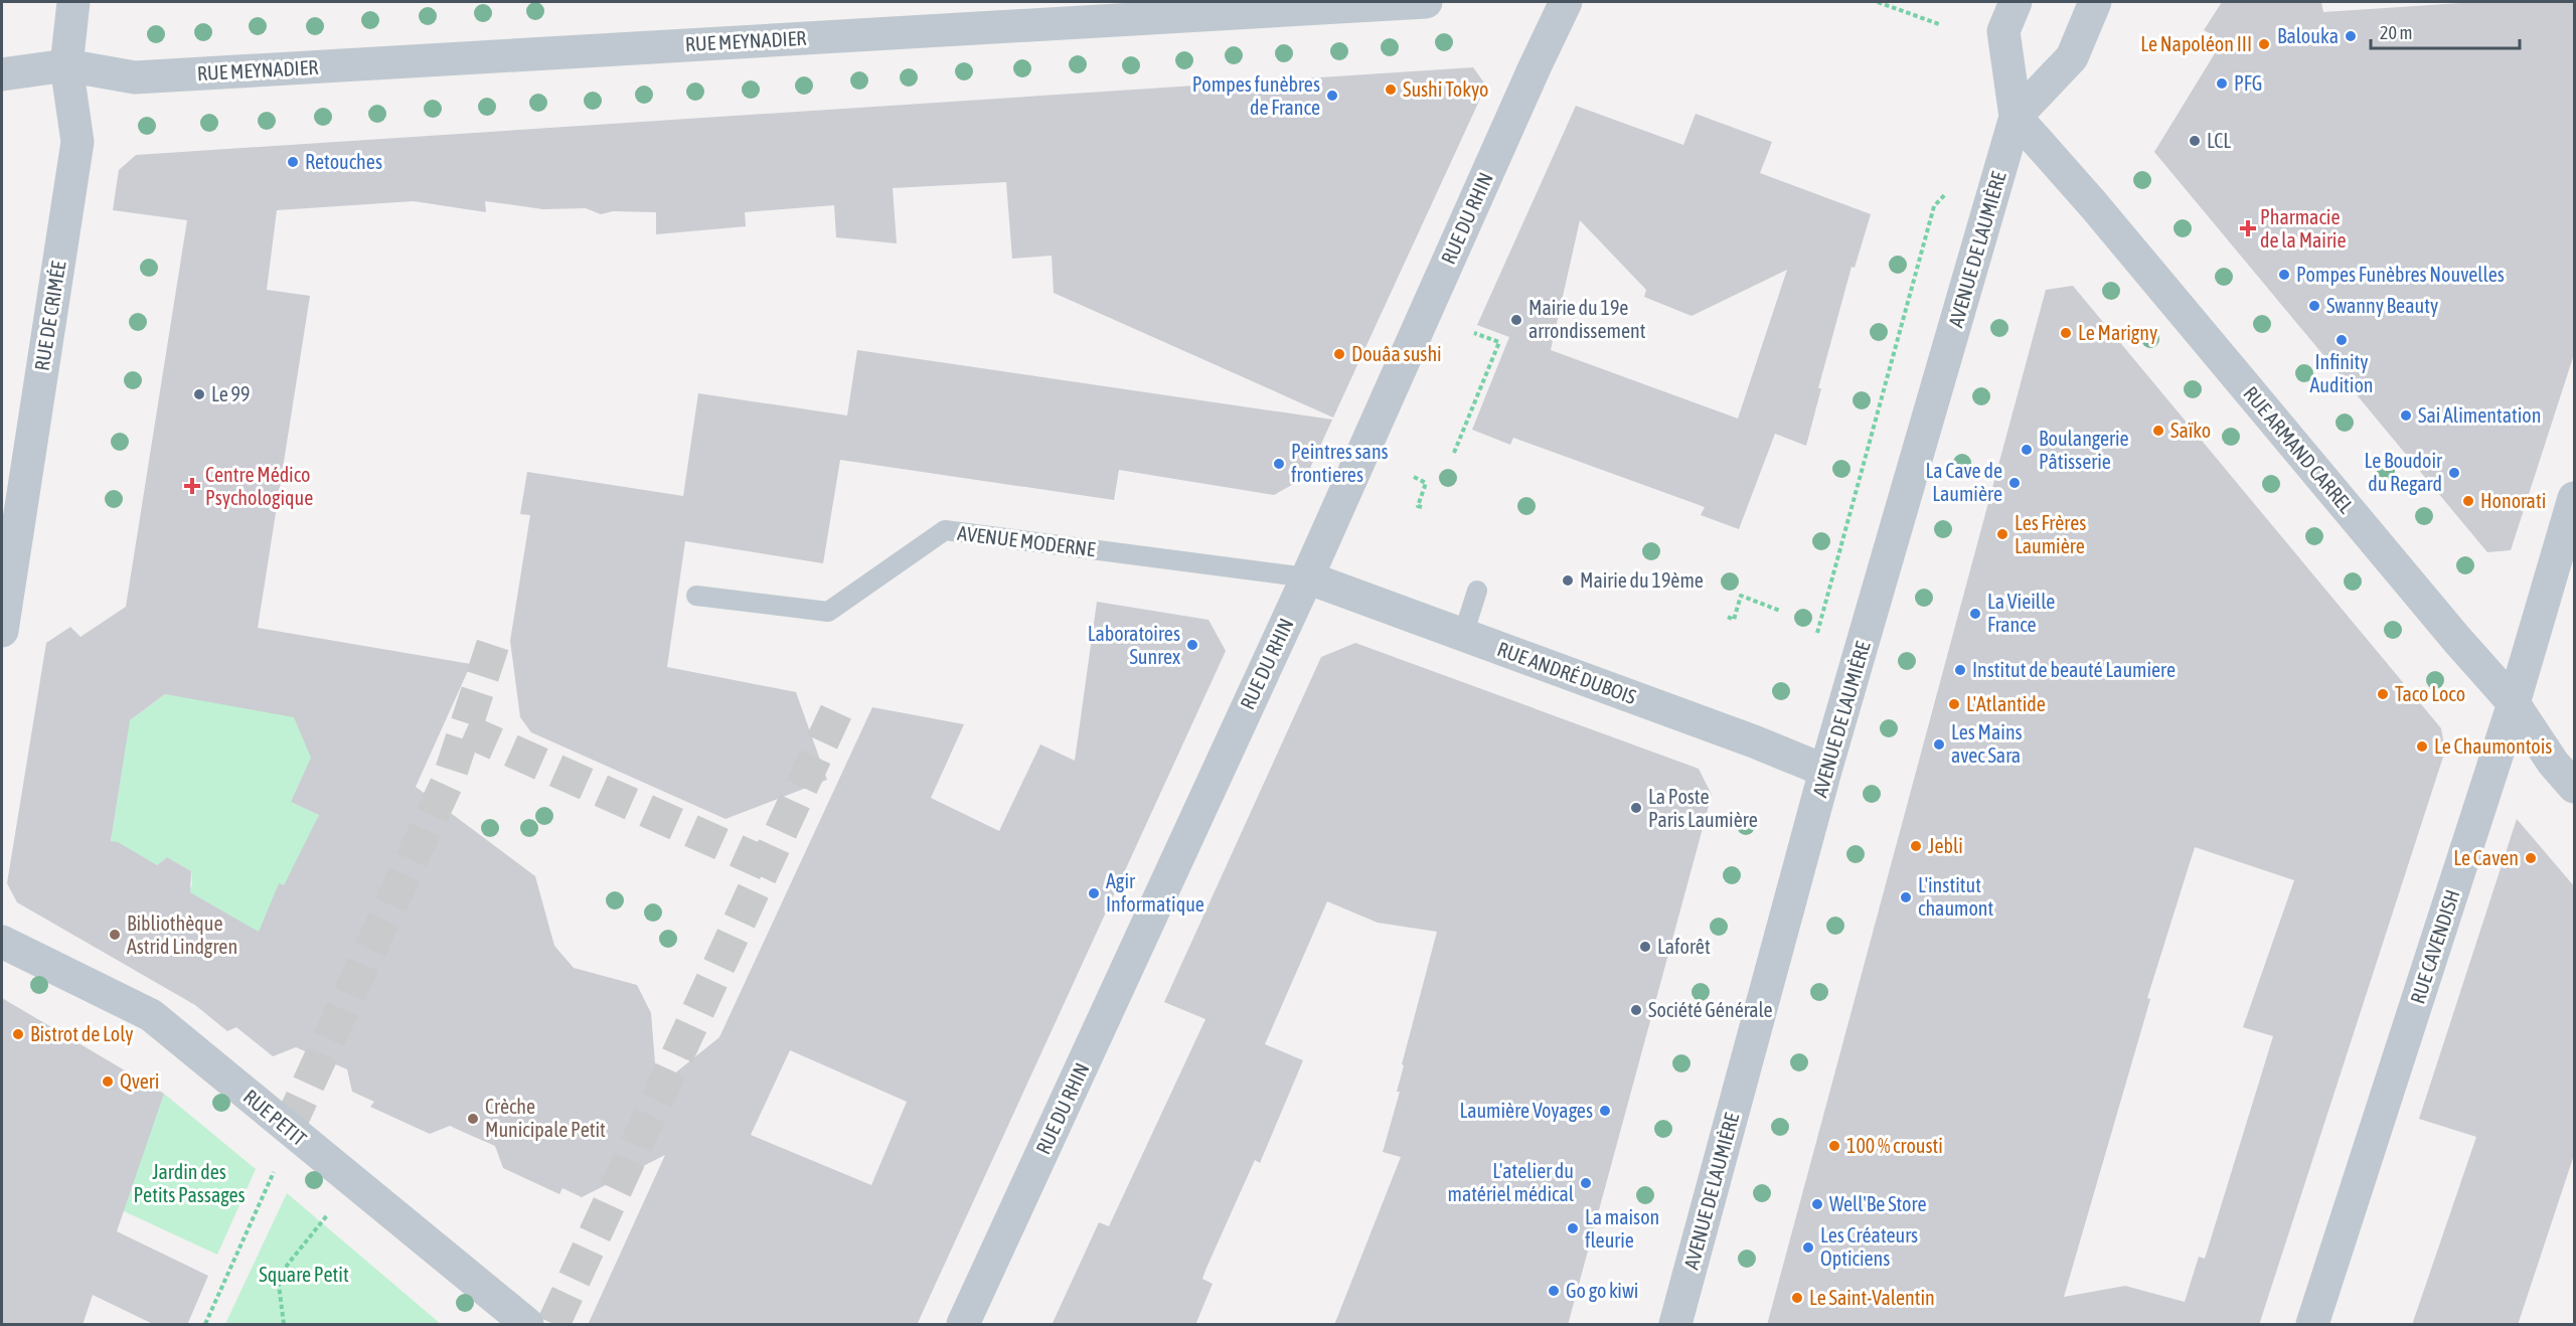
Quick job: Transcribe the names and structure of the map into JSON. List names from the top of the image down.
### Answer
{
  "streets": {
    "street": [
      "RUE MEYNADIER",
      "RUE DU RHIN",
      "AVENUE DE LAUMIÈRE",
      "RUE DE CRIMÉE",
      "RUE ARMAND CARREL",
      "RUE ANDRÉ DUBOIS",
      "RUE CAVENDISH",
      "RUE PETIT"
    ],
    "lane": ["AVENUE MODERNE"]
  },
  "crossings": [
    ["RUE MEYNADIER", "RUE DE CRIMÉE"],
    ["RUE DU RHIN", "AVENUE MODERNE"],
    ["RUE DU RHIN", "RUE ANDRÉ DUBOIS"],
    ["AVENUE DE LAUMIÈRE", "RUE ARMAND CARREL"],
    ["AVENUE DE LAUMIÈRE", "RUE ANDRÉ DUBOIS"],
    ["RUE ARMAND CARREL", "RUE CAVENDISH"],
    ["AVENUE MODERNE", "RUE ANDRÉ DUBOIS"]
  ],
  "parks": ["Jardin des Petits Passages", "Square Petit"],
  "places": {
    "other": [
      "Balouka",
      "Le Napoléon III",
      "PFG",
      "Sushi Tokyo",
      "Pompes funèbres de France",
      "LCL",
      "Retouches",
      "Pompes Funèbres Nouvelles",
      "Swanny Beauty",
      "Mairie du 19e arrondissement",
      "Le Marigny",
      "Infinity Audition",
      "Douâa sushi",
      "Le 99",
      "Sai Alimentation",
      "Saïko",
      "Boulangerie Pâtisserie",
      "Peintres sans frontieres",
      "Le Boudoir du Regard",
      "La Cave de Laumière",
      "Honorati",
      "Les Frères Laumière",
      "Mairie du 19ème",
      "La Vieille France",
      "Laboratoires Sunrex",
      "Institut de beauté Laumiere",
      "Taco Loco",
      "L'Atlantide",
      "Les Mains avec Sara",
      "Le Chaumontois",
      "La Poste Paris Laumière",
      "Jebli",
      "Le Caven",
      "Agir Informatique",
      "L'institut chaumont",
      "Bibliothèque Astrid Lindgren",
      "Laforêt",
      "Société Générale",
      "Bistrot de Loly",
      "Qveri",
      "Laumière Voyages",
      "Crèche Municipale Petit",
      "100 % crousti",
      "L'atelier du matériel médical",
      "Well'Be Store",
      "La maison fleurie",
      "Les Créateurs Opticiens",
      "Go go kiwi",
      "Le Saint-Valentin"
    ],
    "health": ["Pharmacie de la Mairie", "Centre Médico Psychologique"]
  },
  "scale_bar": "20 m"
}
